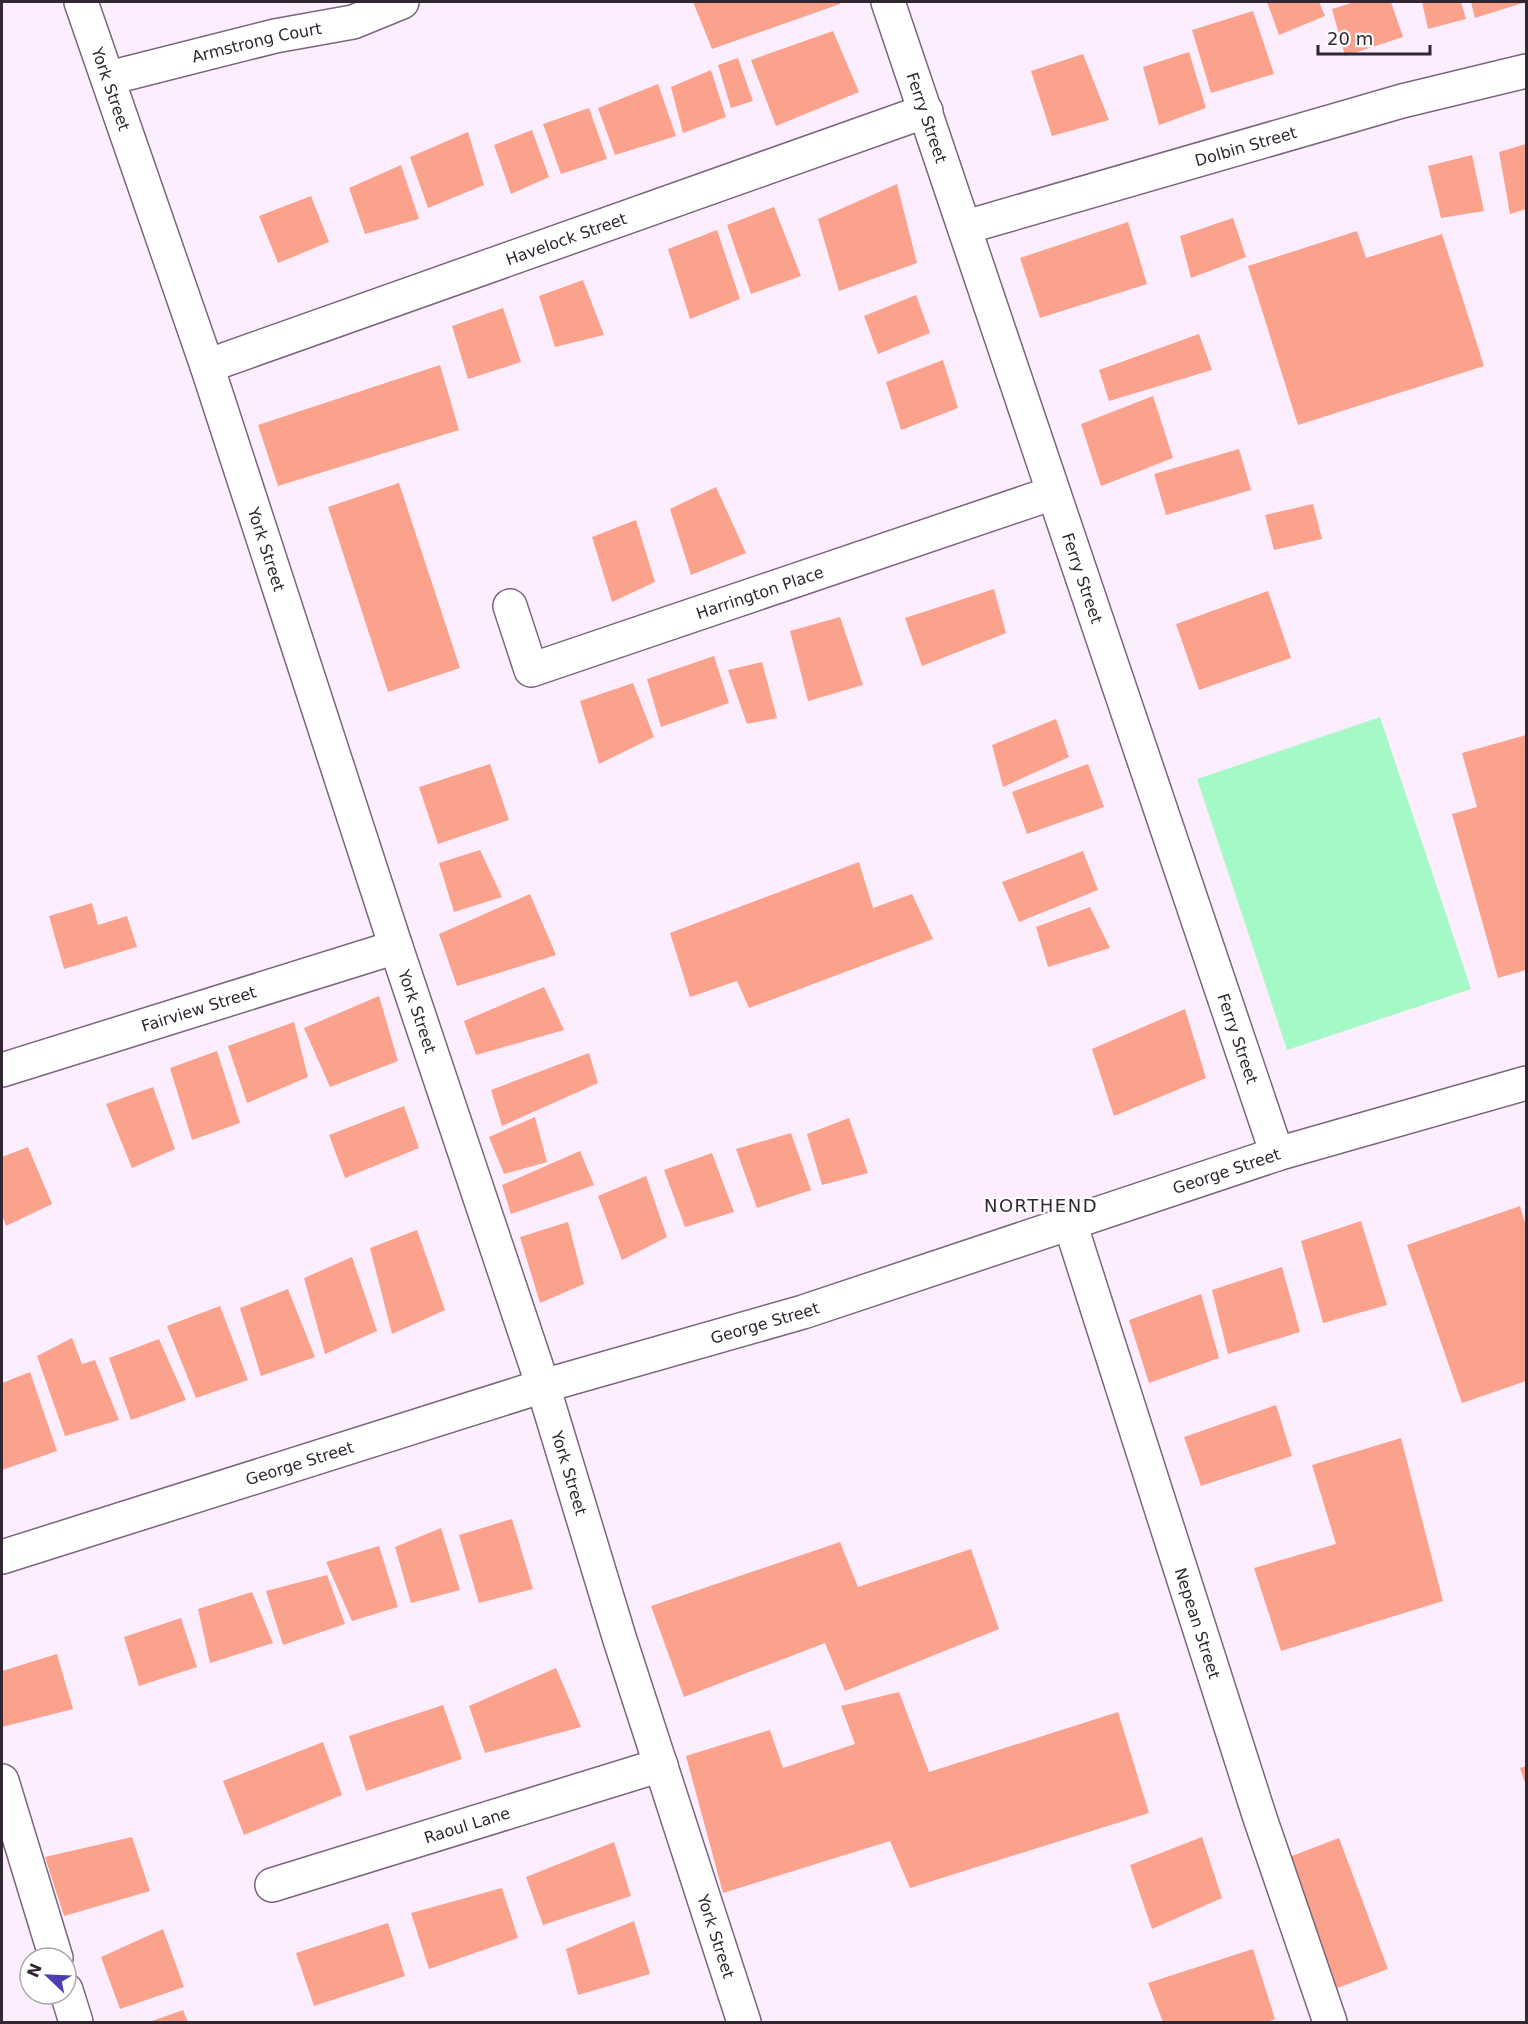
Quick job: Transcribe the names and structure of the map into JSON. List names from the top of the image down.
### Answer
{
  "streets": {
    "street": [
      "Armstrong Court",
      "York Street",
      "Ferry Street",
      "Dolbin Street",
      "Havelock Street",
      "Harrington Place",
      "Fairview Street",
      "George Street",
      "Nepean Street",
      "Raoul Lane"
    ]
  },
  "crossings": [
    ["Armstrong Court", "York Street"],
    ["York Street", "Havelock Street"],
    ["York Street", "Fairview Street"],
    ["York Street", "George Street"],
    ["York Street", "Raoul Lane"],
    ["Ferry Street", "Dolbin Street"],
    ["Ferry Street", "Havelock Street"],
    ["Ferry Street", "Harrington Place"],
    ["Ferry Street", "George Street"],
    ["George Street", "Nepean Street"]
  ],
  "districts": ["NORTHEND"],
  "scale_bar": "20 m",
  "north": "top left"
}
